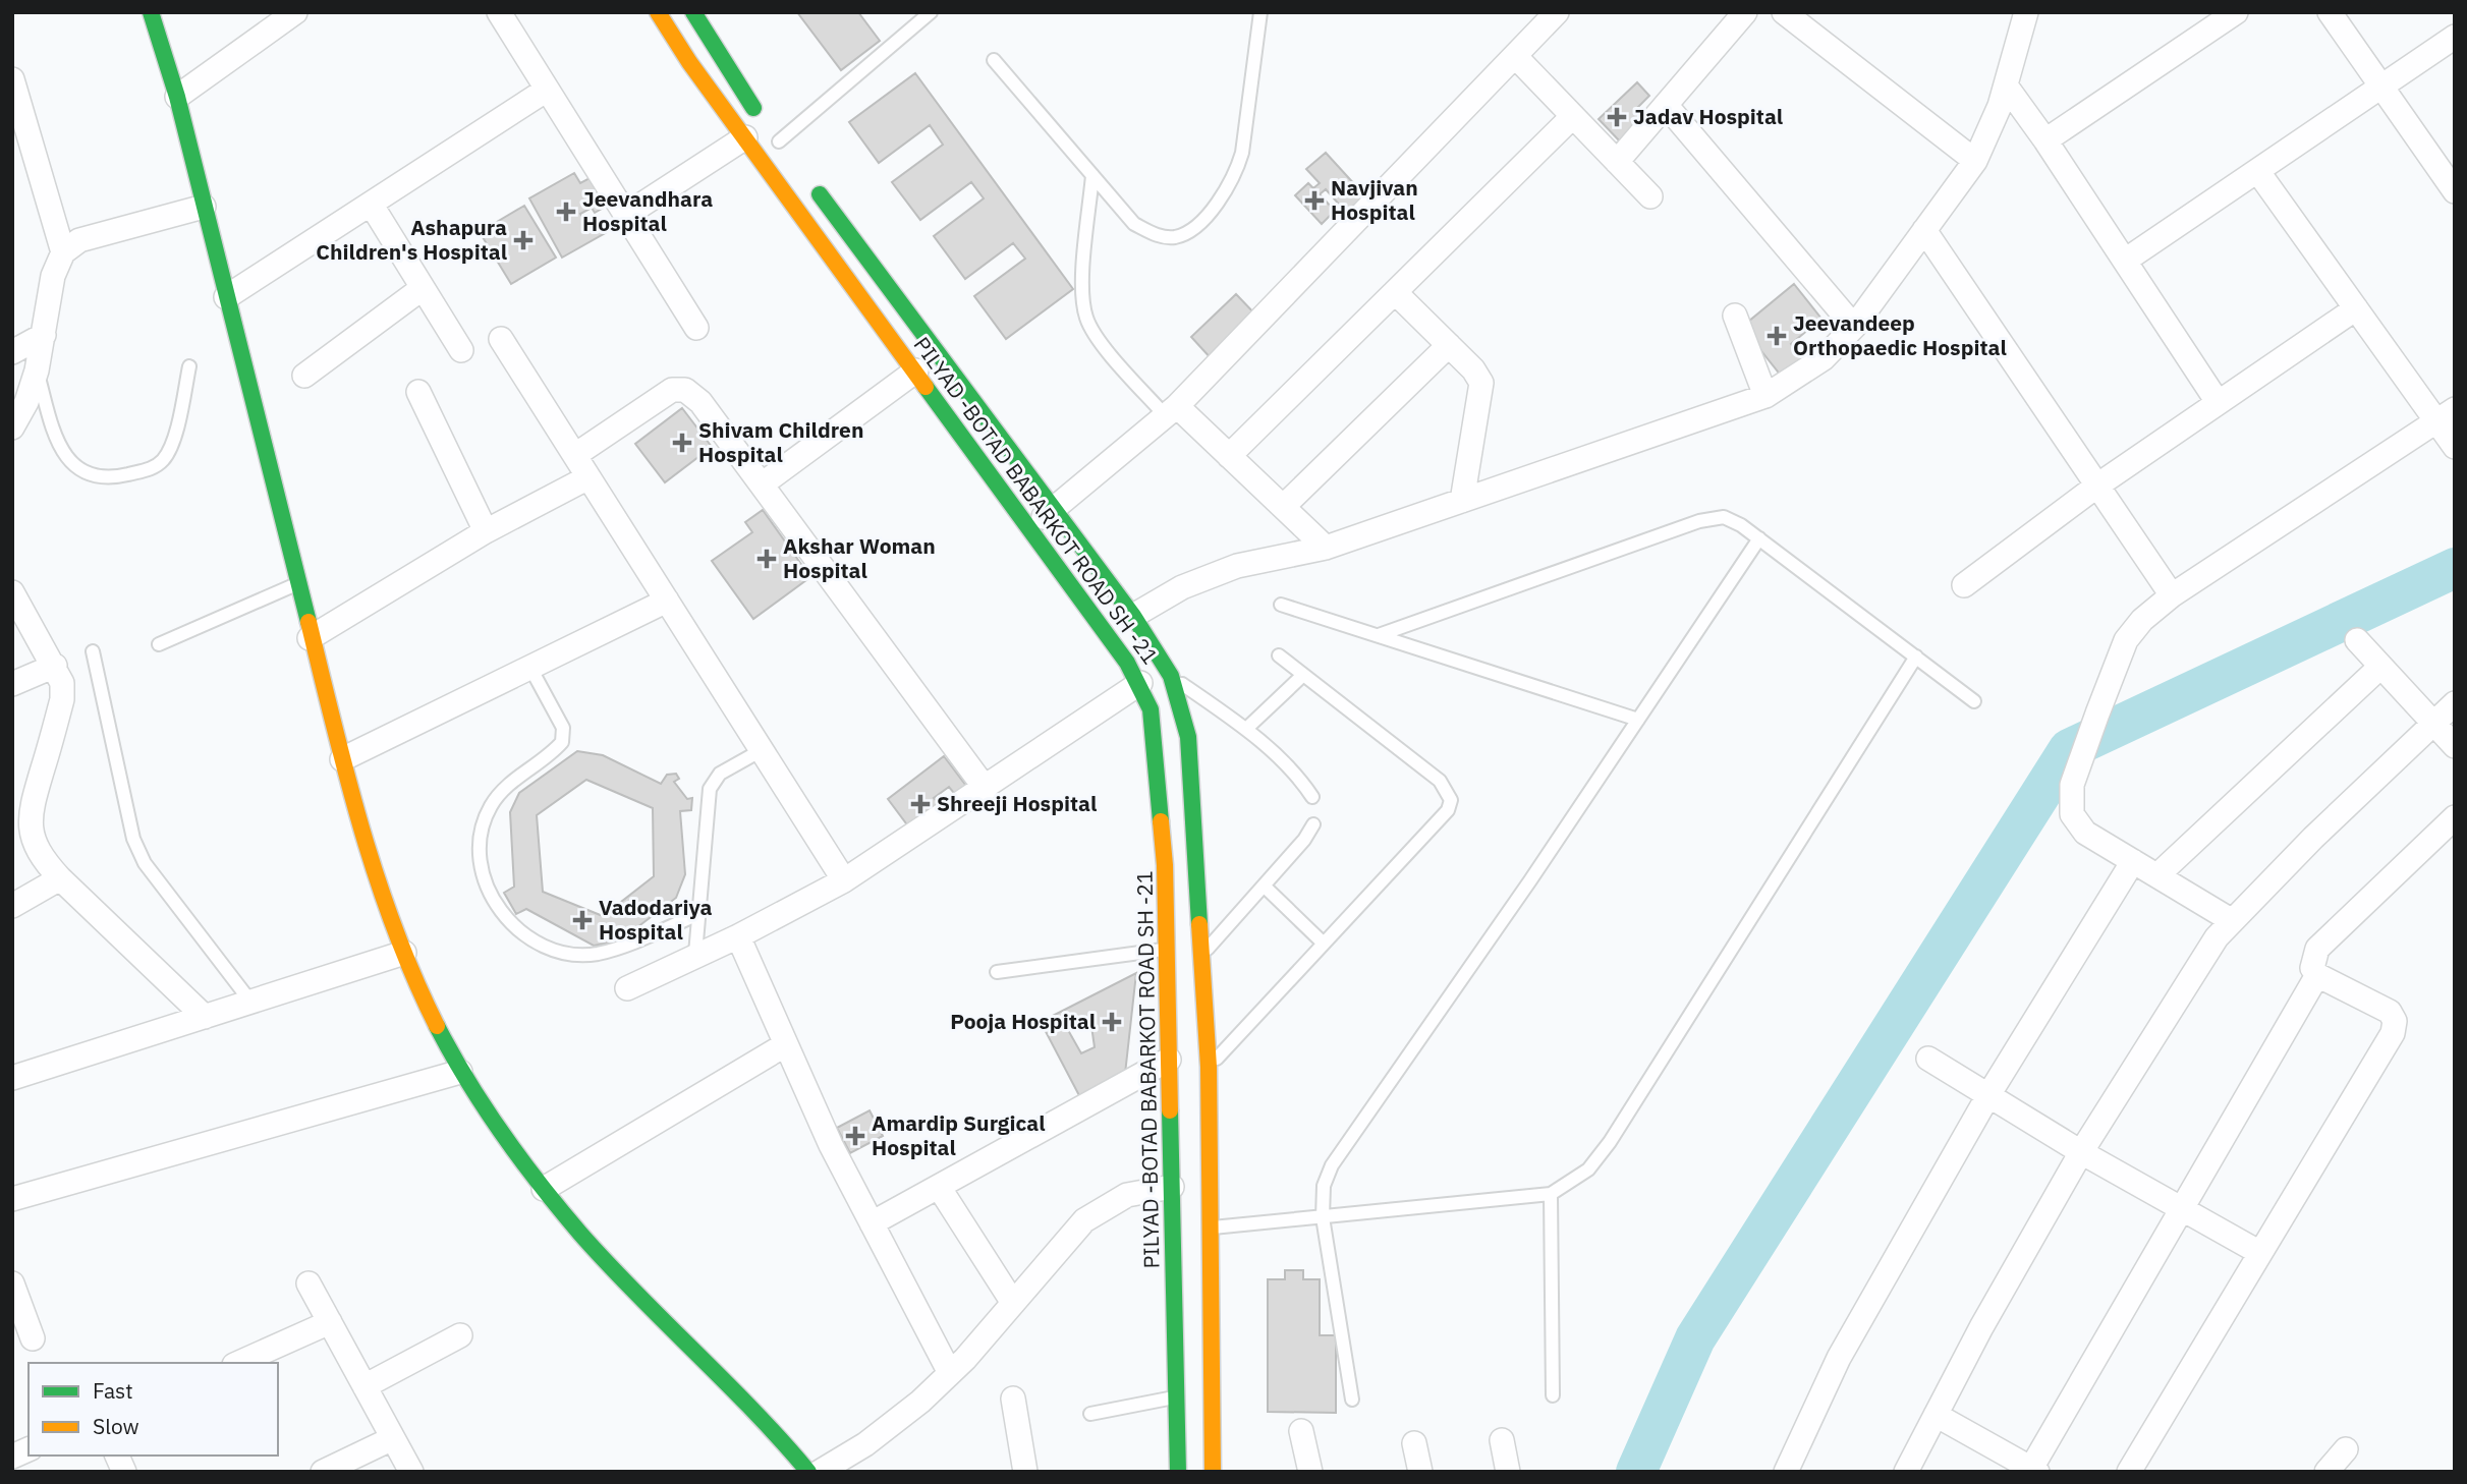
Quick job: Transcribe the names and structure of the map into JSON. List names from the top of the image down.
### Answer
{
  "streets": {
    "main road": ["PILYAD -BOTAD BABARKOT ROAD SH -21"]
  },
  "places": {
    "health": [
      "Jadav Hospital",
      "Navjivan Hospital",
      "Jeevandhara Hospital",
      "Ashapura Children's Hospital",
      "Jeevandeep Orthopaedic Hospital",
      "Shivam Children Hospital",
      "Akshar Woman Hospital",
      "Shreeji Hospital",
      "Vadodariya Hospital",
      "Pooja Hospital",
      "Amardip Surgical Hospital"
    ]
  },
  "legend": ["Fast", "Slow"]
}
